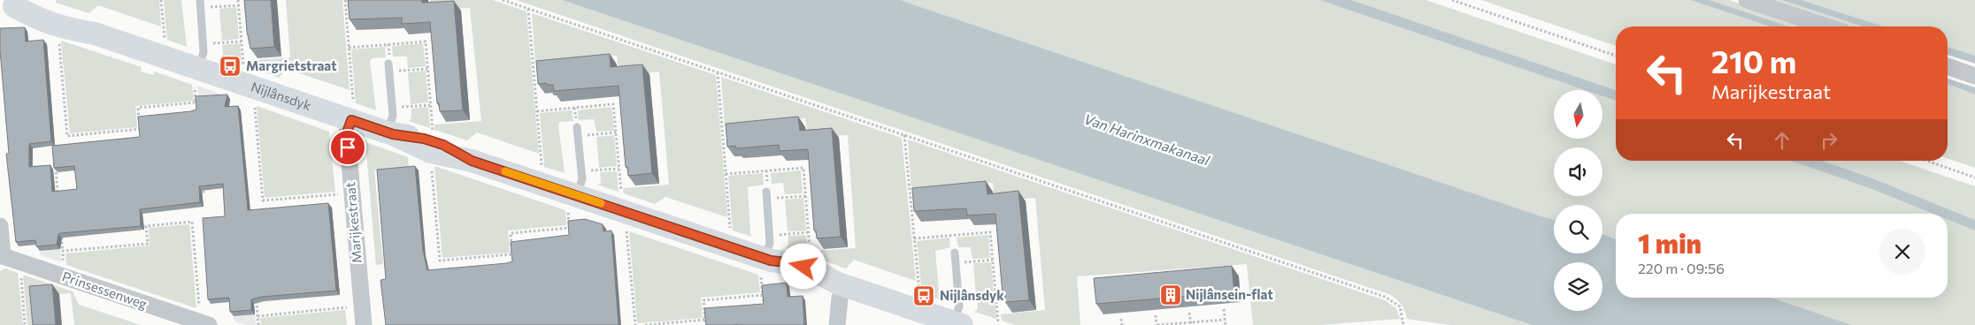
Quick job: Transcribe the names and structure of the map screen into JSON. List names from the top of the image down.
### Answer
{
  "streets": {
    "street": ["Nijlânsdyk", "Marijkestraat", "Prinsessenweg"]
  },
  "crossings": [
    ["Nijlânsdyk", "Marijkestraat"]
  ],
  "water": ["Van Harinxmakanaal"],
  "places": {
    "bus stop": ["Margrietstraat", "Nijlânsdyk"],
    "building": ["Nijlânsein-flat"]
  },
  "north": "bottom",
  "page": {
    "turn": ["210 m", "Marijkestraat"],
    "heading": ["1 min", "220 m · 09:56"]
  }
}
